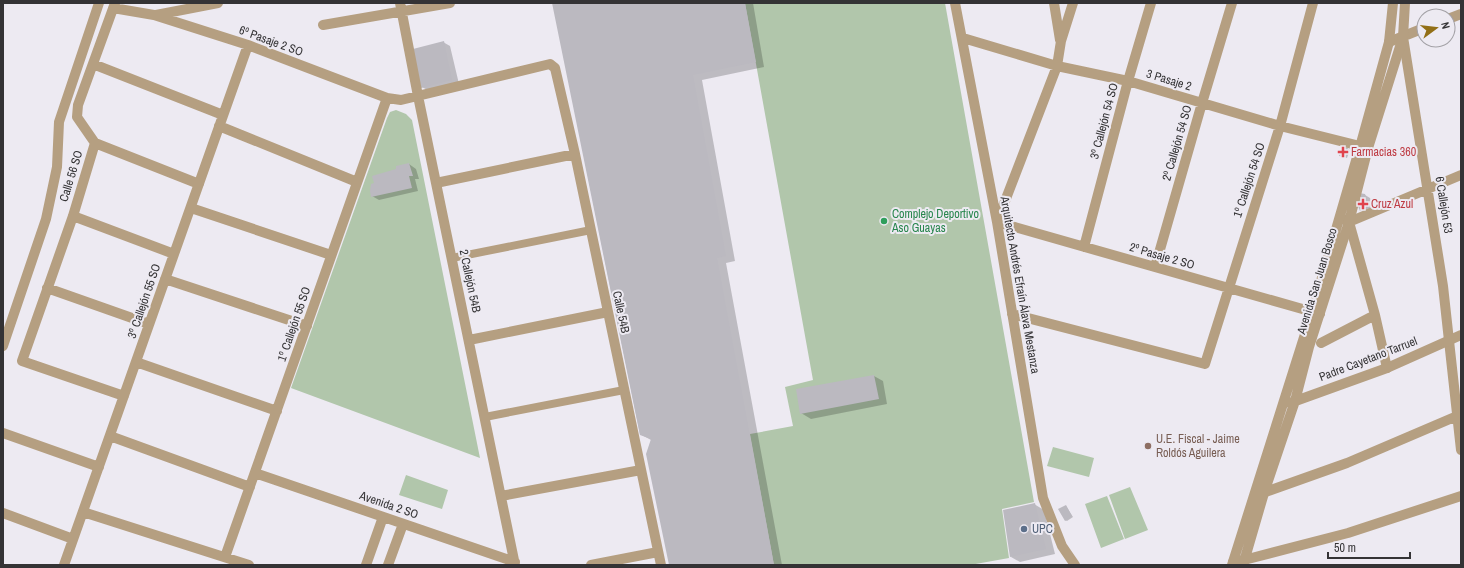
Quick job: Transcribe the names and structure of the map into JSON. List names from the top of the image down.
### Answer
{
  "streets": {
    "street": [
      "6º Pasaje 2 SO",
      "3 Pasaje 2",
      "3º Callejón 54 SO",
      "2º Callejón 54 SO",
      "Calle 56 SO",
      "1º Callejón 54 SO",
      "6 Callejón 53",
      "2º Pasaje 2 SO",
      "2 Callejón 54B",
      "Avenida San Juan Bosco",
      "Arquitecto Andrés Efraín Álava Mestanza",
      "3º Callejón 55 SO",
      "Calle 54B",
      "1º Callejón 55 SO",
      "Padre Cayetano Tarruel",
      "Avenida 2 SO"
    ]
  },
  "crossings": [
    ["6º Pasaje 2 SO", "Calle 56 SO"],
    ["6º Pasaje 2 SO", "2 Callejón 54B"],
    ["6º Pasaje 2 SO", "3º Callejón 55 SO"],
    ["6º Pasaje 2 SO", "Calle 54B"],
    ["6º Pasaje 2 SO", "1º Callejón 55 SO"],
    ["3 Pasaje 2", "3º Callejón 54 SO"],
    ["3 Pasaje 2", "2º Callejón 54 SO"],
    ["3 Pasaje 2", "1º Callejón 54 SO"],
    ["3 Pasaje 2", "Avenida San Juan Bosco"],
    ["3 Pasaje 2", "Arquitecto Andrés Efraín Álava Mestanza"],
    ["3º Callejón 54 SO", "2º Pasaje 2 SO"],
    ["2º Callejón 54 SO", "2º Pasaje 2 SO"],
    ["Calle 56 SO", "3º Callejón 55 SO"],
    ["1º Callejón 54 SO", "2º Pasaje 2 SO"],
    ["1º Callejón 54 SO", "Arquitecto Andrés Efraín Álava Mestanza"],
    ["6 Callejón 53", "Avenida San Juan Bosco"],
    ["6 Callejón 53", "Padre Cayetano Tarruel"],
    ["2º Pasaje 2 SO", "Avenida San Juan Bosco"],
    ["2º Pasaje 2 SO", "Arquitecto Andrés Efraín Álava Mestanza"],
    ["2 Callejón 54B", "Avenida 2 SO"],
    ["Avenida San Juan Bosco", "Padre Cayetano Tarruel"],
    ["1º Callejón 55 SO", "Avenida 2 SO"]
  ],
  "places": {
    "health": ["Farmacias 360", "Cruz Azul"],
    "other": ["Complejo Deportivo Aso Guayas", "U.E. Fiscal - Jaime Roldós Aguilera", "UPC"]
  },
  "scale_bar": "50 m",
  "north": "right"
}
